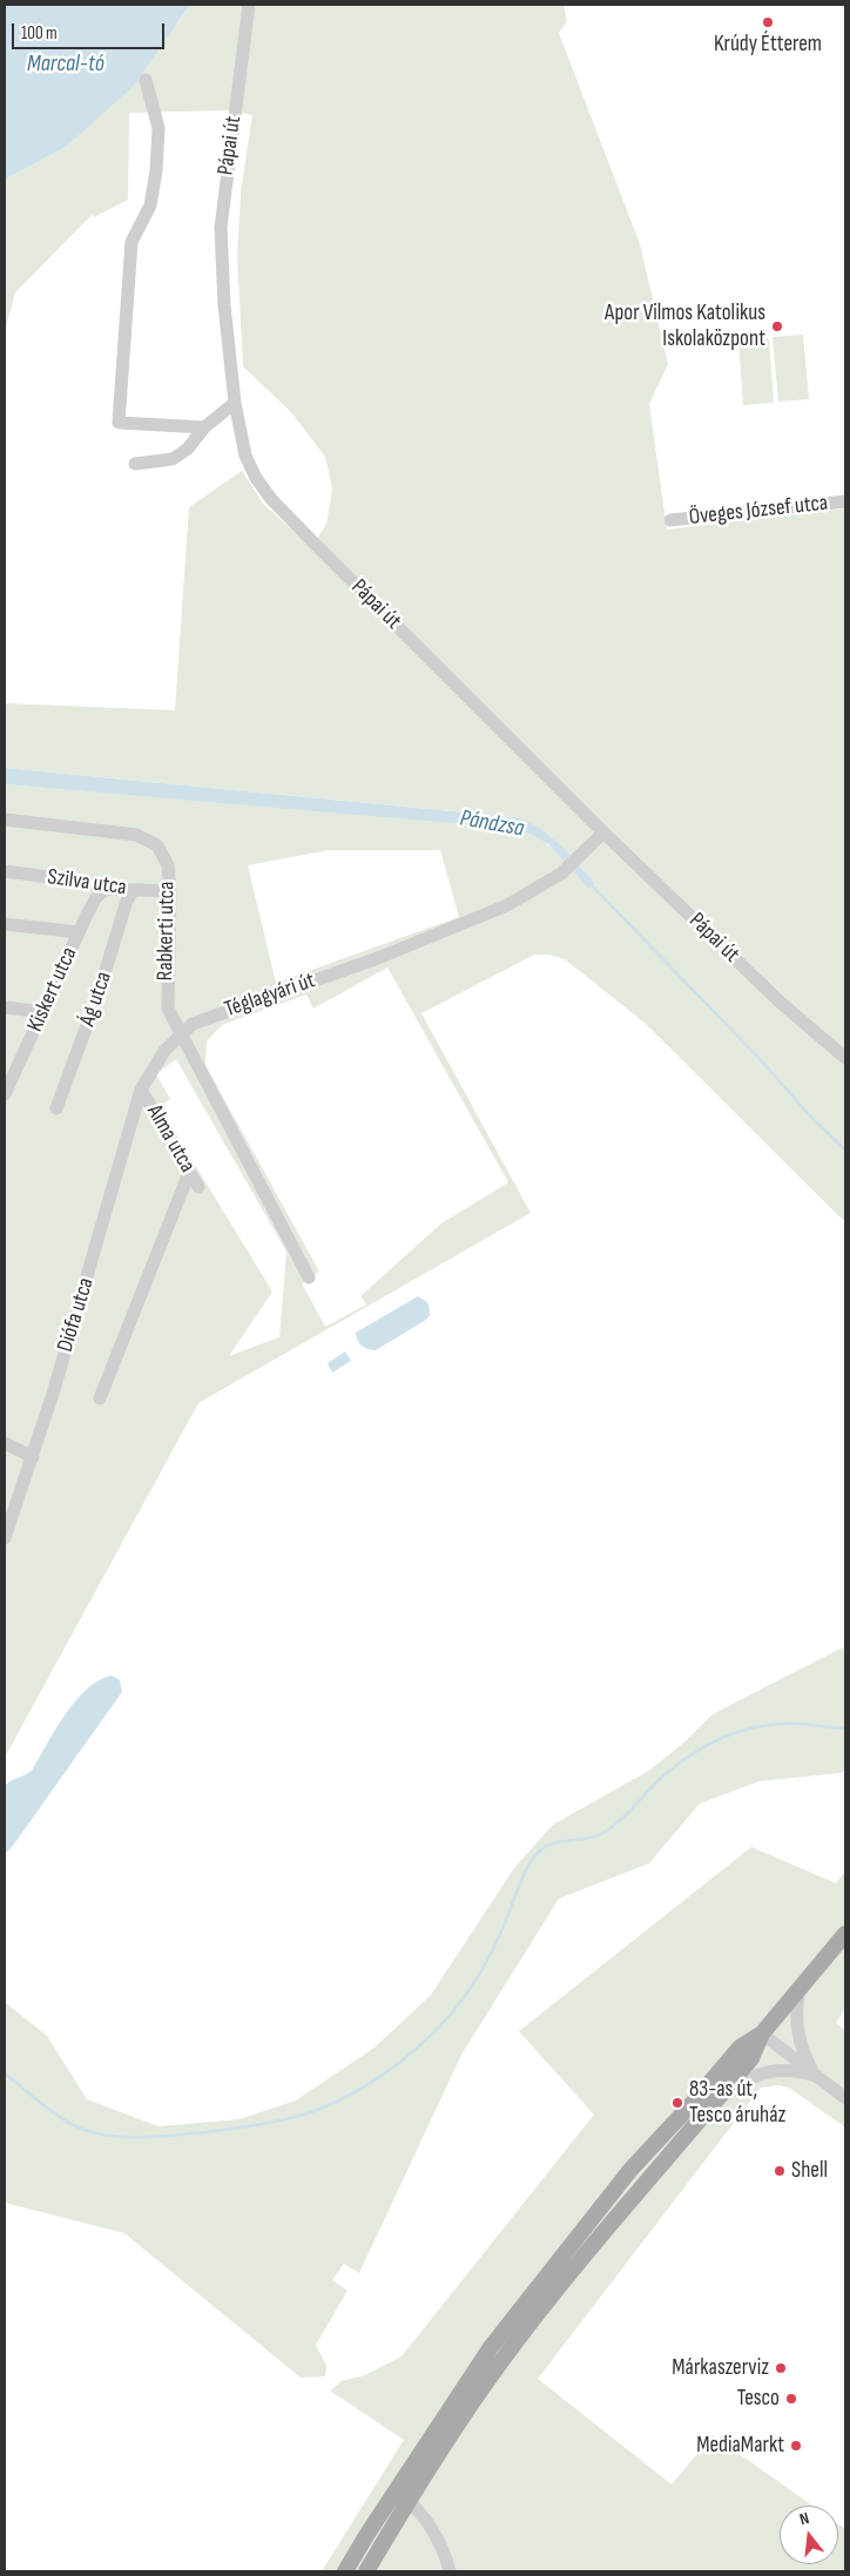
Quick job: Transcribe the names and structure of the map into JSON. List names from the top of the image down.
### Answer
{
  "streets": {
    "street": [
      "Pápai út",
      "Öveges József utca",
      "Szilva utca",
      "Rabkerti utca",
      "Kiskert utca",
      "Téglagyári út",
      "Ág utca",
      "Alma utca",
      "Diófa utca"
    ]
  },
  "crossings": [
    ["Pápai út", "Téglagyári út"],
    ["Szilva utca", "Rabkerti utca"],
    ["Szilva utca", "Kiskert utca"],
    ["Szilva utca", "Ág utca"],
    ["Rabkerti utca", "Téglagyári út"],
    ["Alma utca", "Diófa utca"]
  ],
  "water": ["Marcal-tó", "Pándzsa"],
  "places": [
    "Krúdy Étterem",
    "Apor Vilmos Katolikus Iskolaközpont",
    "83-as út, Tesco áruház",
    "Shell",
    "Márkaszerviz",
    "Tesco",
    "MediaMarkt"
  ],
  "scale_bar": "100 m",
  "north": "top"
}
